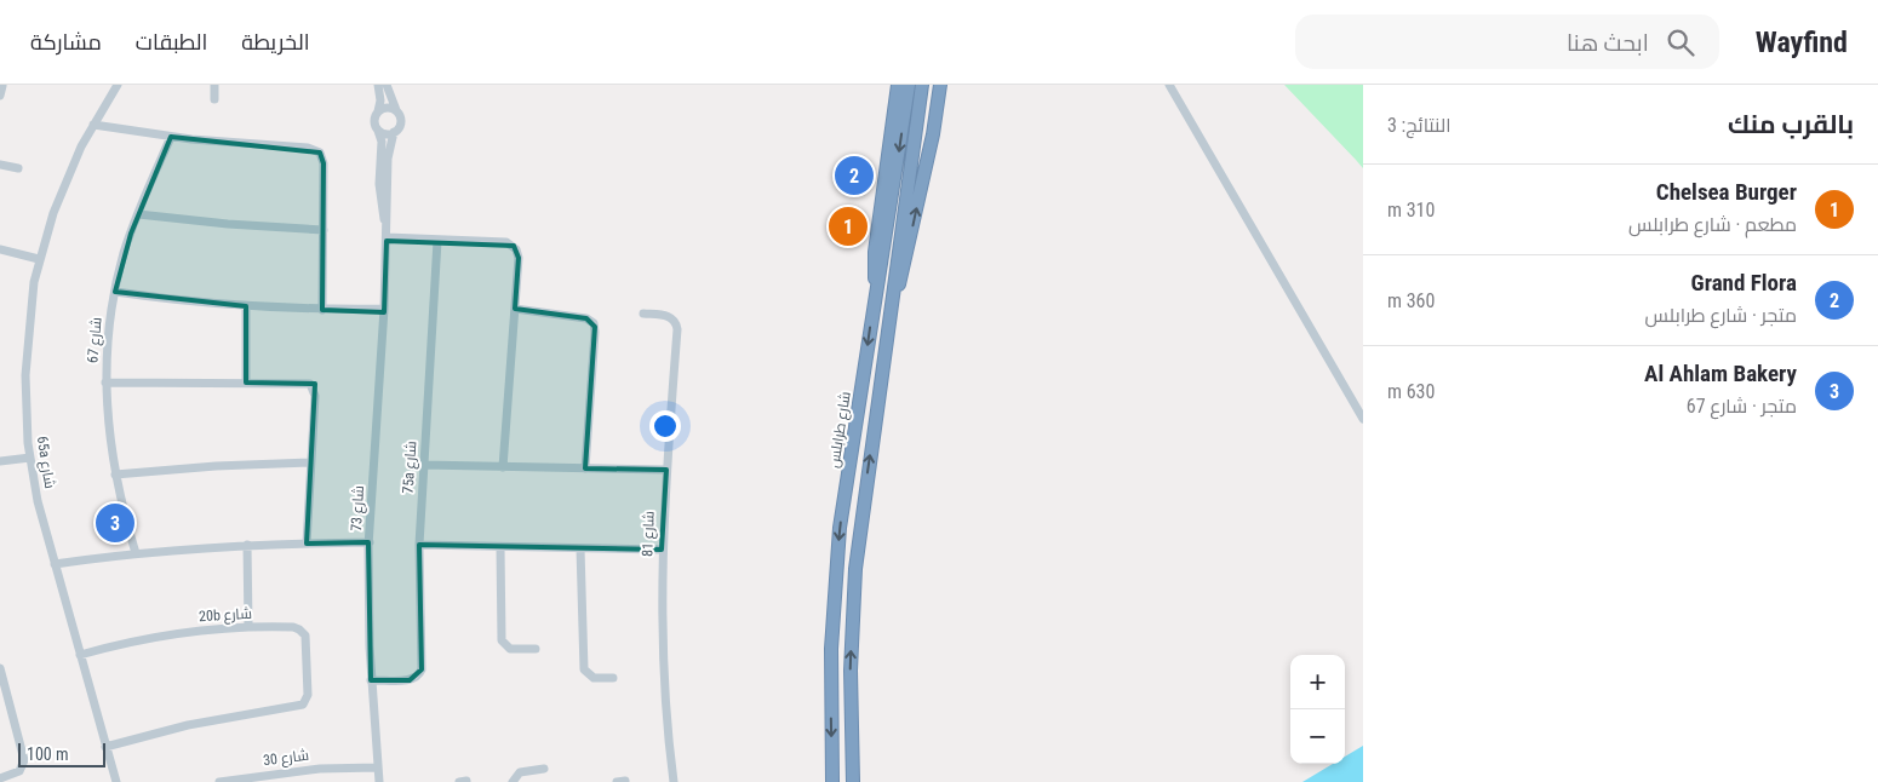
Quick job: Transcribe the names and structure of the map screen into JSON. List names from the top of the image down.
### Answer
{
  "streets": {
    "highway": ["شارع طرابلس"],
    "street": [
      "شارع 67",
      "65a شارع",
      "75a شارع",
      "شارع 73",
      "شارع 81",
      "20b شارع",
      "شارع 30"
    ]
  },
  "crossings": [
    ["65a شارع", "20b شارع"],
    ["75a شارع", "شارع 73"],
    ["شارع 73", "شارع 30"]
  ],
  "scale_bar": "100 m",
  "page": {
    "header": "Wayfind",
    "search": "ابحث هنا",
    "nav": ["الخريطة", "الطبقات", "مشاركة"],
    "heading": ["بالقرب منك", "النتائج: 3"],
    "pins": ["2", "1", "3"],
    "list": [
      {
        "mark": "1",
        "name": "Chelsea Burger",
        "note": "مطعم · شارع طرابلس",
        "value": "310 m"
      },
      {
        "mark": "2",
        "name": "Grand Flora",
        "note": "متجر · شارع طرابلس",
        "value": "360 m"
      },
      {
        "mark": "3",
        "name": "Al Ahlam Bakery",
        "note": "متجر · شارع 67",
        "value": "630 m"
      }
    ],
    "map_buttons": ["+", "−"],
    "scale": "100 m"
  }
}
